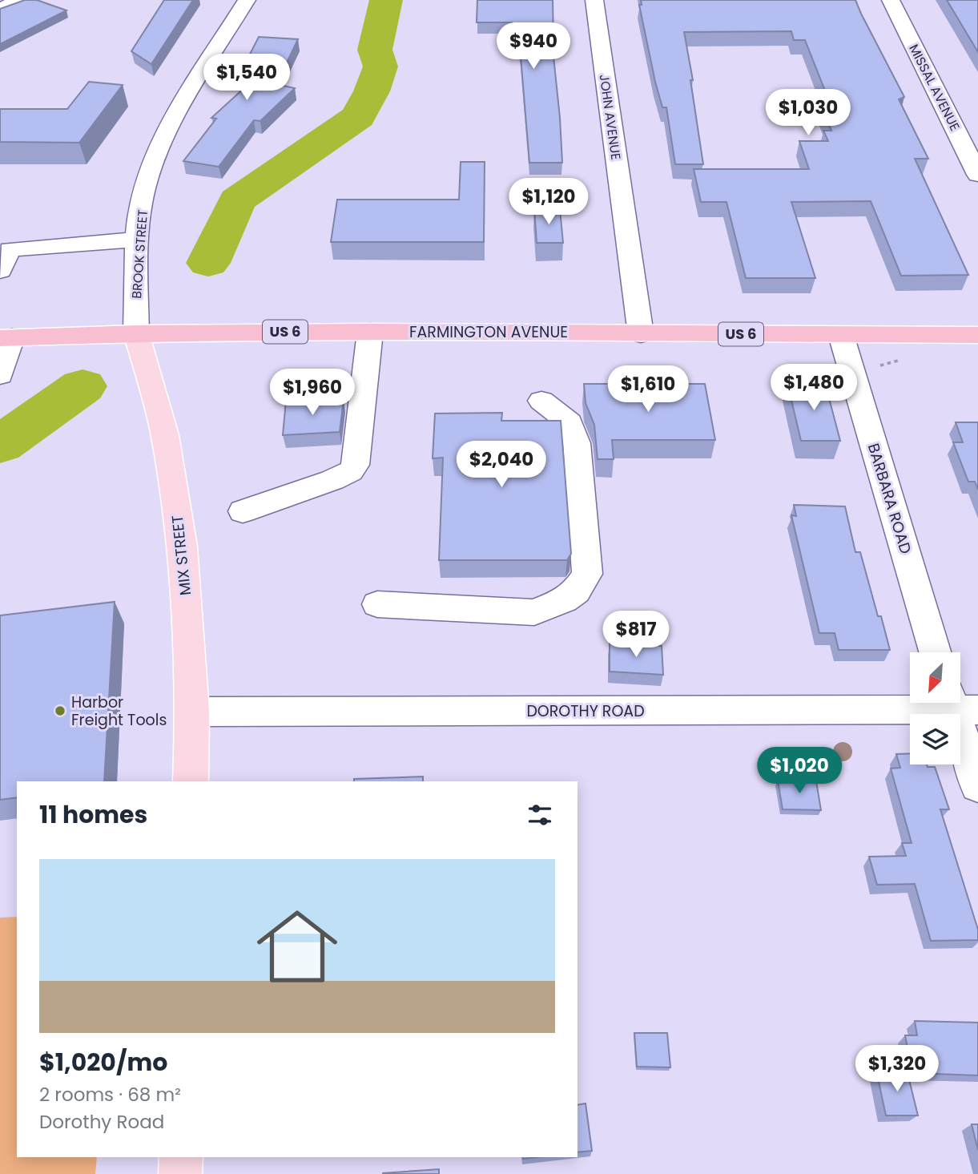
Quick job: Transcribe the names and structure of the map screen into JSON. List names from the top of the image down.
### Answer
{
  "streets": {
    "highway": ["US 6", "FARMINGTON AVENUE"],
    "main road": ["MIX STREET"],
    "street": [
      "MISSAL AVENUE",
      "JOHN AVENUE",
      "BROOK STREET",
      "BARBARA ROAD",
      "DOROTHY ROAD"
    ]
  },
  "crossings": [
    ["JOHN AVENUE", "FARMINGTON AVENUE"],
    ["BROOK STREET", "FARMINGTON AVENUE"],
    ["BROOK STREET", "MIX STREET"],
    ["FARMINGTON AVENUE", "BARBARA ROAD"],
    ["FARMINGTON AVENUE", "MIX STREET"],
    ["MIX STREET", "DOROTHY ROAD"]
  ],
  "places": ["Harbor Freight Tools"],
  "north": "bottom left",
  "page": {
    "price": [
      "$940",
      "$1,540",
      "$1,030",
      "$1,120",
      "$1,480",
      "$1,610",
      "$1,960",
      "$2,040",
      "$817",
      "$1,020",
      "$1,320"
    ],
    "heading": "11 homes",
    "list": [
      {
        "name": "$1,020/mo",
        "note": "2 rooms · 68 m² · Dorothy Road"
      }
    ]
  }
}
